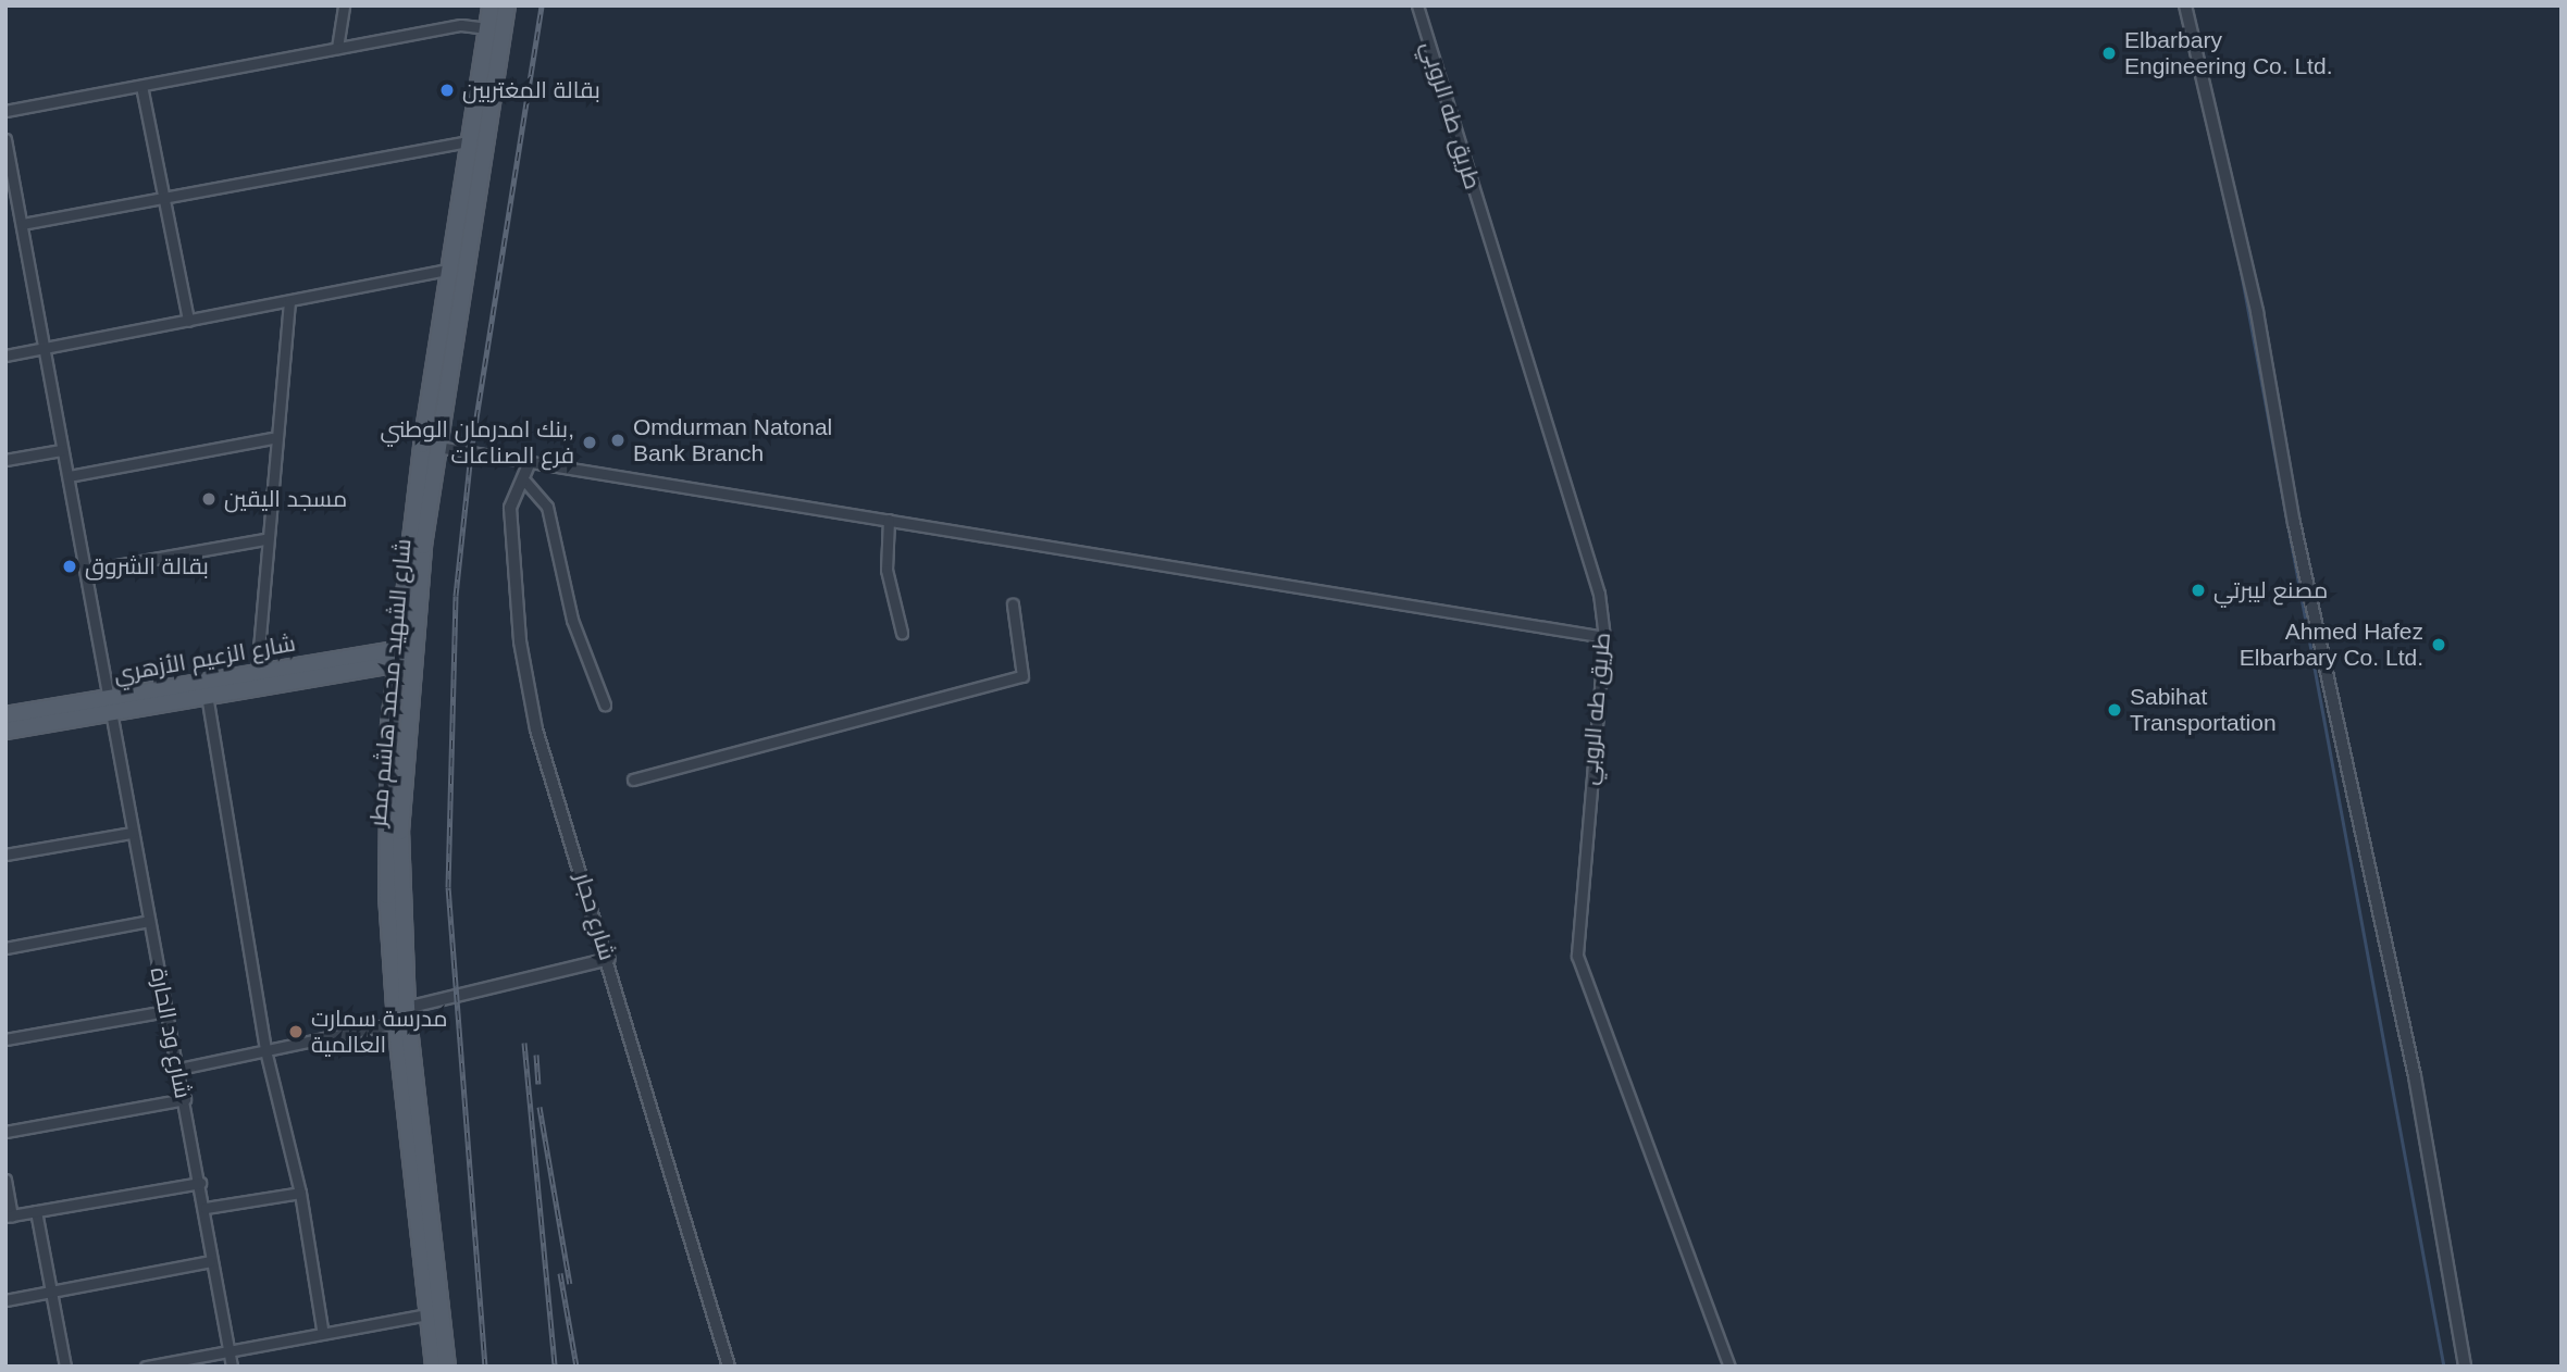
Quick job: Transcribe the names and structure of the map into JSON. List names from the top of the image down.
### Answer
{
  "streets": {
    "main road": ["شارع الزعيم الأزهري", "شارع الشهيد محمد هاشم مطر"],
    "street": ["طريق طه الروبي", "شارع حجار", "شارع ود الحارة"]
  },
  "crossings": [
    ["شارع الزعيم الأزهري", "شارع الشهيد محمد هاشم مطر"],
    ["شارع الزعيم الأزهري", "شارع ود الحارة"]
  ],
  "places": [
    "Elbarbary Engineering Co. Ltd.",
    "بقالة المغتربين",
    "Omdurman Natonal Bank Branch",
    "بنك امدرمان الوطني, فرع الصناعات",
    "مسجد اليقين",
    "بقالة الشروق",
    "مصنع ليبرتي",
    "Ahmed Hafez Elbarbary Co. Ltd.",
    "Sabihat Transportation",
    "مدرسة سمارت العالمية"
  ]
}
